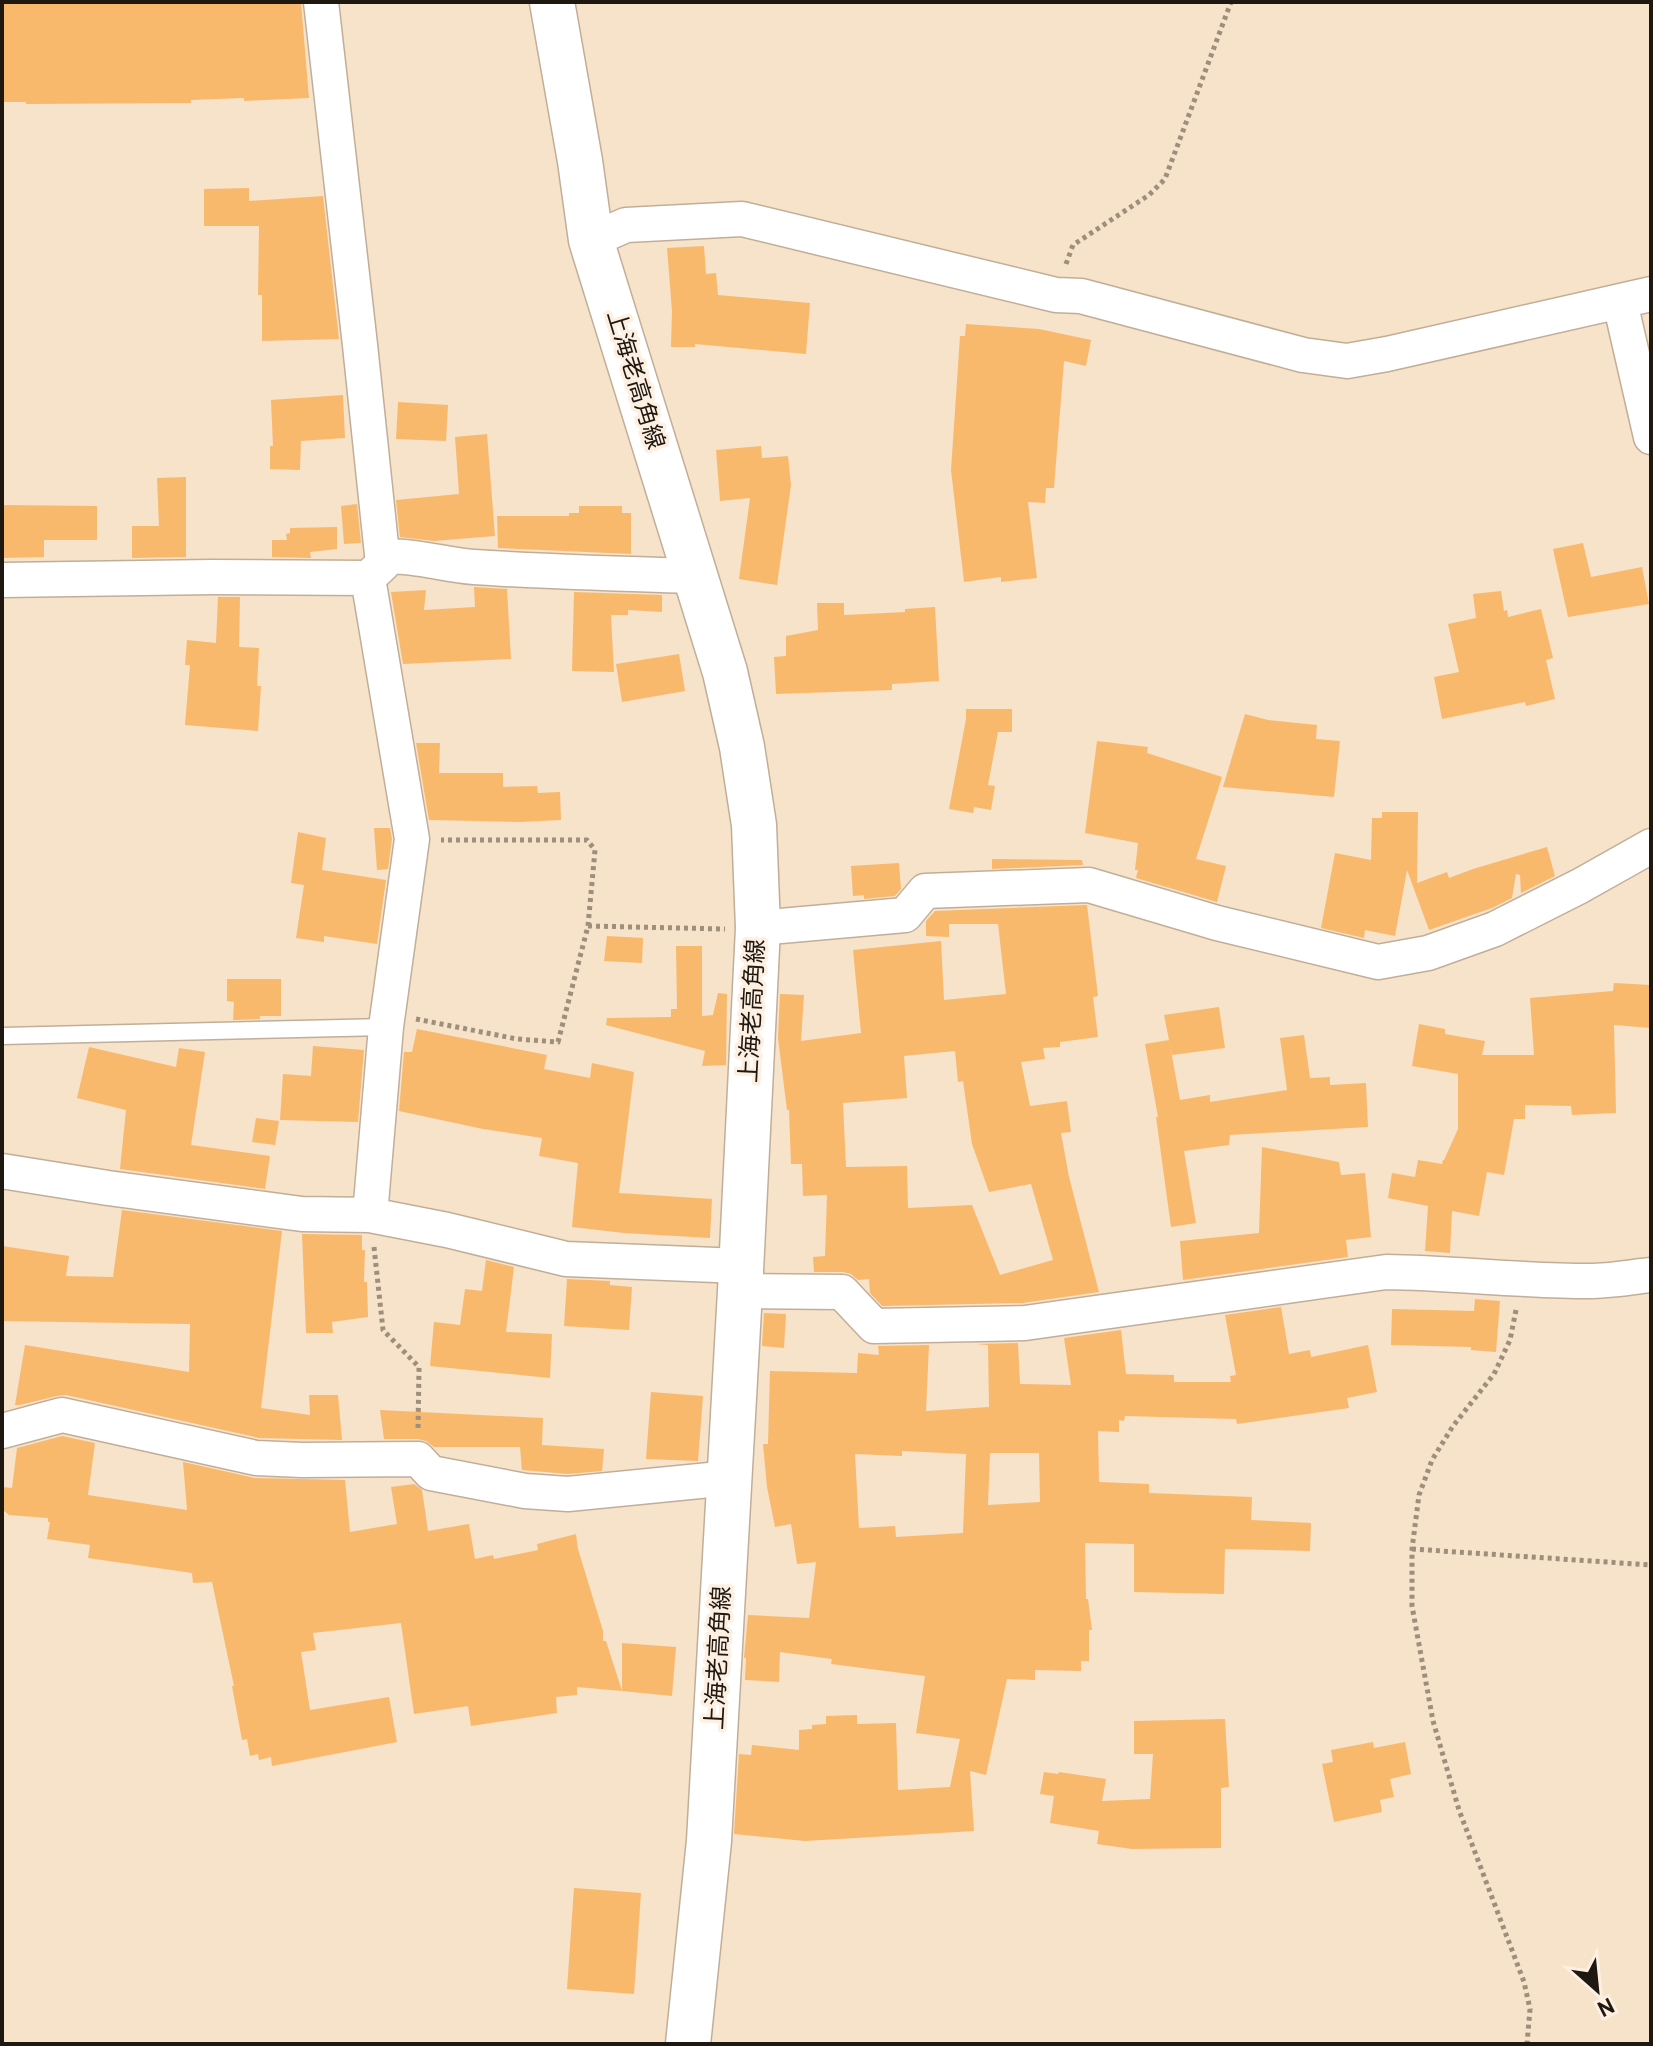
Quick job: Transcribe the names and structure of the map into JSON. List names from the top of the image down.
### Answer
{
  "streets": {
    "main road": ["上海老高角線"]
  },
  "north": "bottom right"
}
